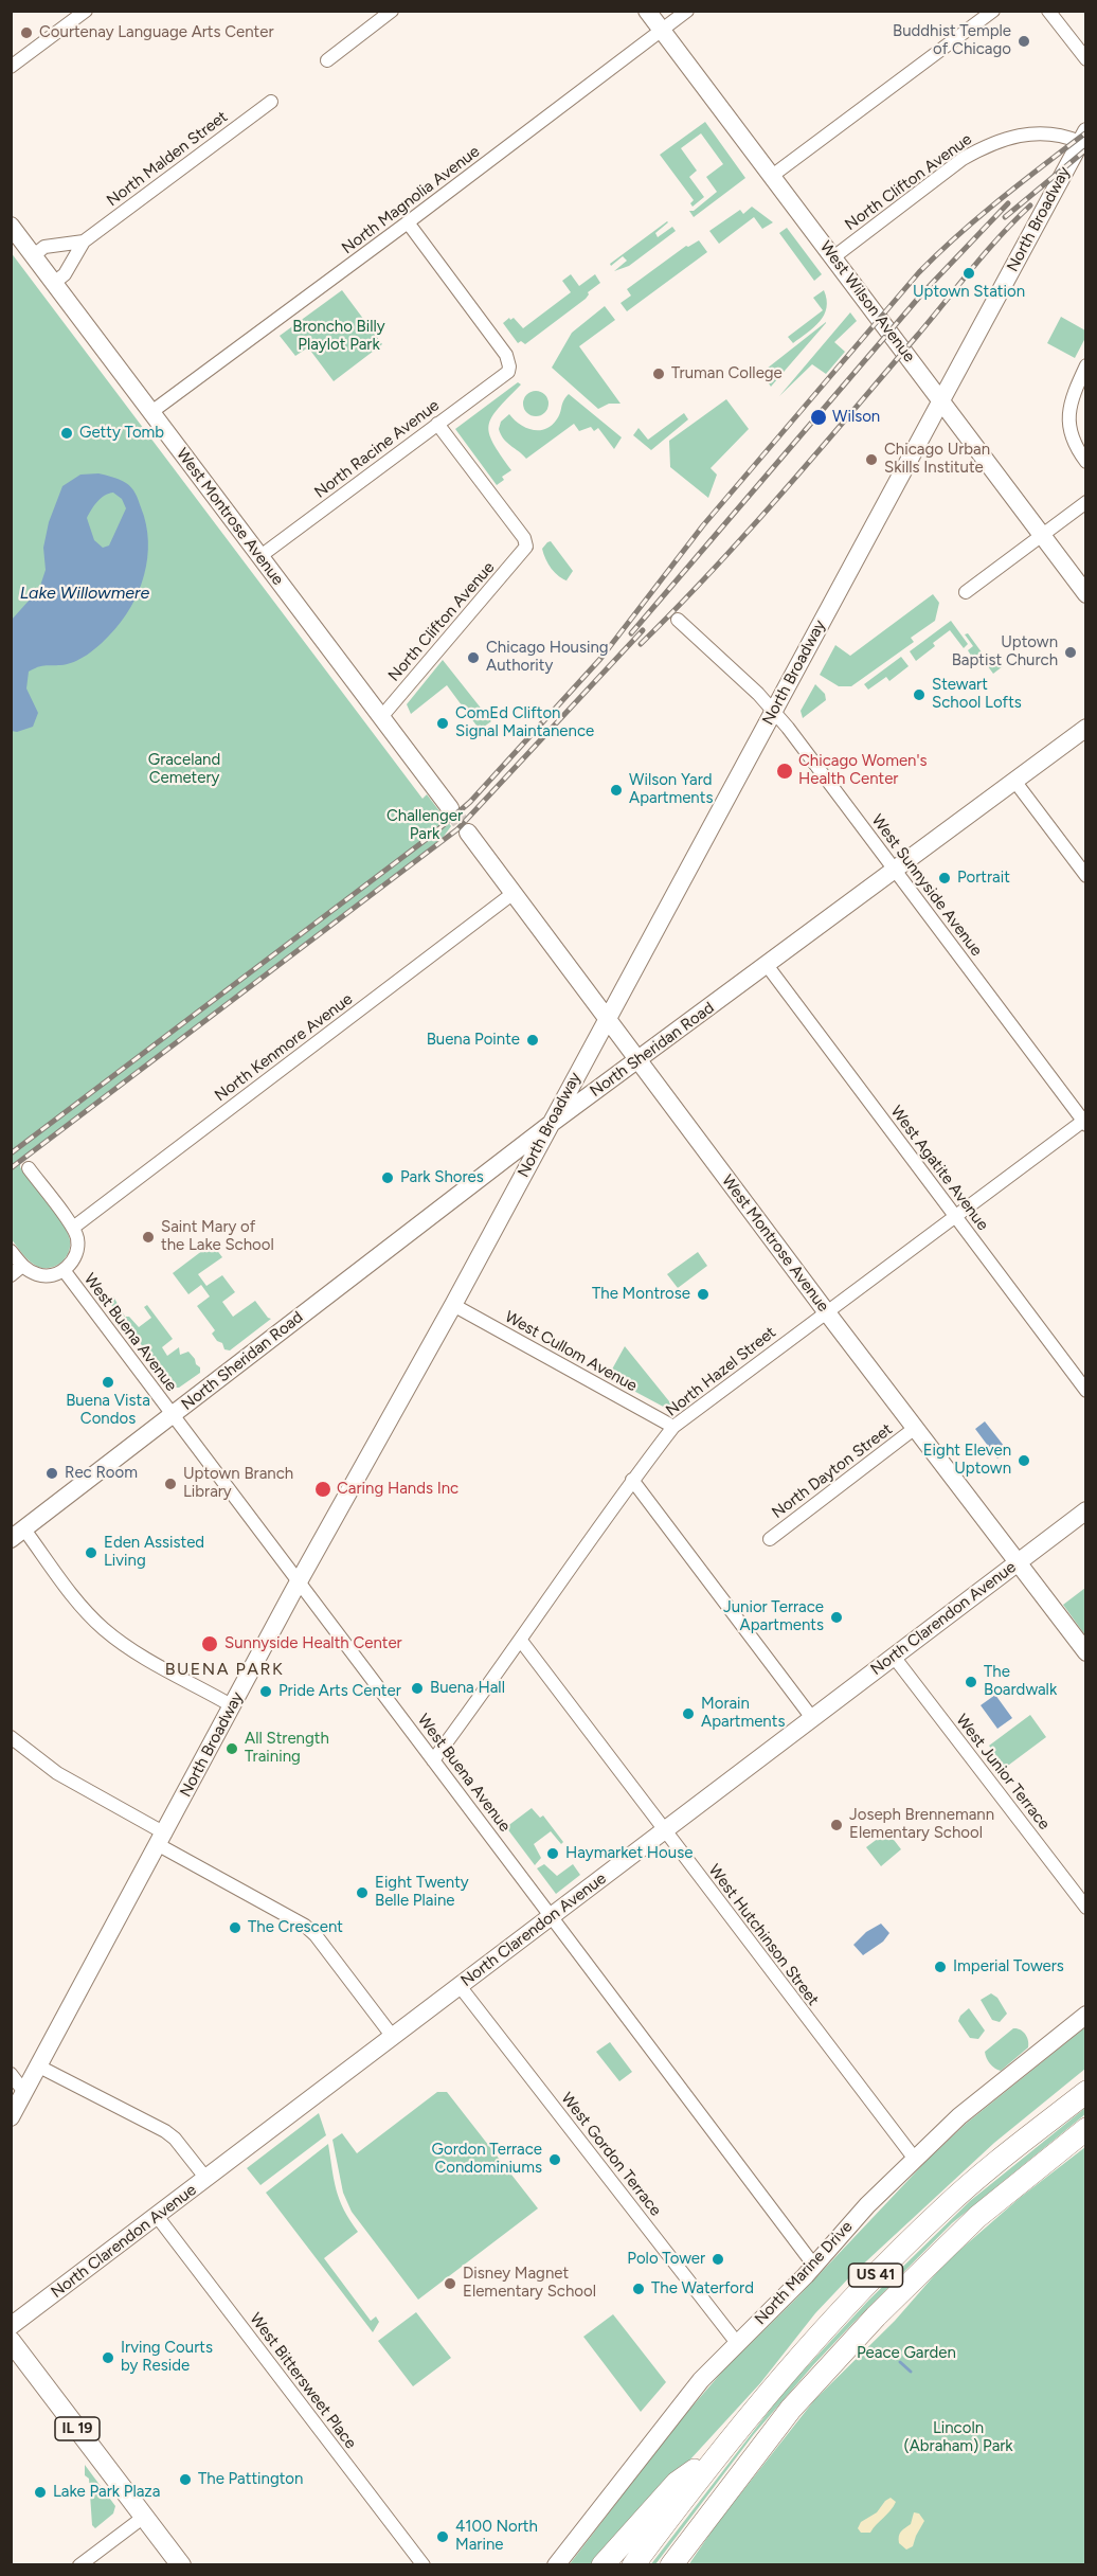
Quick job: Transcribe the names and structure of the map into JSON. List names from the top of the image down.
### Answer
{
  "streets": {
    "highway": ["US 41"],
    "main road": [
      "North Broadway",
      "West Wilson Avenue",
      "West Montrose Avenue",
      "North Sheridan Road",
      "North Clarendon Avenue",
      "North Marine Drive",
      "IL 19"
    ],
    "street": [
      "North Malden Street",
      "North Clifton Avenue",
      "North Magnolia Avenue",
      "North Racine Avenue",
      "West Sunnyside Avenue",
      "North Kenmore Avenue",
      "West Agatite Avenue",
      "West Buena Avenue",
      "West Cullom Avenue",
      "North Hazel Street",
      "North Dayton Street",
      "West Junior Terrace",
      "West Hutchinson Street",
      "West Gordon Terrace",
      "West Bittersweet Place"
    ]
  },
  "crossings": [
    ["North Malden Street", "West Montrose Avenue"],
    ["North Clifton Avenue", "North Broadway"],
    ["North Clifton Avenue", "West Wilson Avenue"],
    ["North Clifton Avenue", "North Racine Avenue"],
    ["North Clifton Avenue", "West Montrose Avenue"],
    ["North Magnolia Avenue", "West Wilson Avenue"],
    ["North Magnolia Avenue", "North Racine Avenue"],
    ["North Magnolia Avenue", "West Montrose Avenue"],
    ["North Broadway", "West Wilson Avenue"],
    ["North Broadway", "West Montrose Avenue"],
    ["North Broadway", "West Sunnyside Avenue"],
    ["North Broadway", "North Sheridan Road"],
    ["North Broadway", "West Buena Avenue"],
    ["North Broadway", "West Cullom Avenue"],
    ["North Racine Avenue", "West Montrose Avenue"],
    ["West Montrose Avenue", "North Kenmore Avenue"],
    ["West Montrose Avenue", "North Sheridan Road"],
    ["West Montrose Avenue", "North Hazel Street"],
    ["West Montrose Avenue", "North Dayton Street"],
    ["West Montrose Avenue", "North Clarendon Avenue"],
    ["West Sunnyside Avenue", "North Sheridan Road"],
    ["West Sunnyside Avenue", "North Hazel Street"],
    ["North Sheridan Road", "West Agatite Avenue"],
    ["North Sheridan Road", "West Buena Avenue"],
    ["West Agatite Avenue", "North Hazel Street"],
    ["West Buena Avenue", "North Hazel Street"],
    ["West Buena Avenue", "North Clarendon Avenue"],
    ["West Buena Avenue", "North Marine Drive"],
    ["West Cullom Avenue", "North Hazel Street"],
    ["North Hazel Street", "West Hutchinson Street"],
    ["North Clarendon Avenue", "West Junior Terrace"],
    ["North Clarendon Avenue", "West Hutchinson Street"],
    ["North Clarendon Avenue", "West Gordon Terrace"],
    ["North Clarendon Avenue", "West Bittersweet Place"],
    ["West Hutchinson Street", "North Marine Drive"],
    ["West Gordon Terrace", "North Marine Drive"]
  ],
  "districts": ["BUENA PARK"],
  "water": ["Lake Willowmere"],
  "parks": [
    "Broncho Billy Playlot Park",
    "Graceland Cemetery",
    "Challenger Park",
    "Peace Garden",
    "Lincoln (Abraham) Park"
  ],
  "places": [
    "Courtenay Language Arts Center",
    "Buddhist Temple of Chicago",
    "Uptown Station",
    "Truman College",
    "Wilson",
    "Getty Tomb",
    "Chicago Urban Skills Institute",
    "Uptown Baptist Church",
    "Chicago Housing Authority",
    "Stewart School Lofts",
    "ComEd Clifton Signal Maintanence",
    "Chicago Women's Health Center",
    "Wilson Yard Apartments",
    "Portrait",
    "Buena Pointe",
    "Park Shores",
    "Saint Mary of the Lake School",
    "The Montrose",
    "Buena Vista Condos",
    "Eight Eleven Uptown",
    "Rec Room",
    "Uptown Branch Library",
    "Caring Hands Inc",
    "Eden Assisted Living",
    "Junior Terrace Apartments",
    "Sunnyside Health Center",
    "The Boardwalk",
    "Buena Hall",
    "Pride Arts Center",
    "Morain Apartments",
    "All Strength Training",
    "Joseph Brennemann Elementary School",
    "Haymarket House",
    "Eight Twenty Belle Plaine",
    "The Crescent",
    "Imperial Towers",
    "Gordon Terrace Condominiums",
    "Polo Tower",
    "Disney Magnet Elementary School",
    "The Waterford",
    "Irving Courts by Reside",
    "The Pattington",
    "Lake Park Plaza",
    "4100 North Marine"
  ]
}
